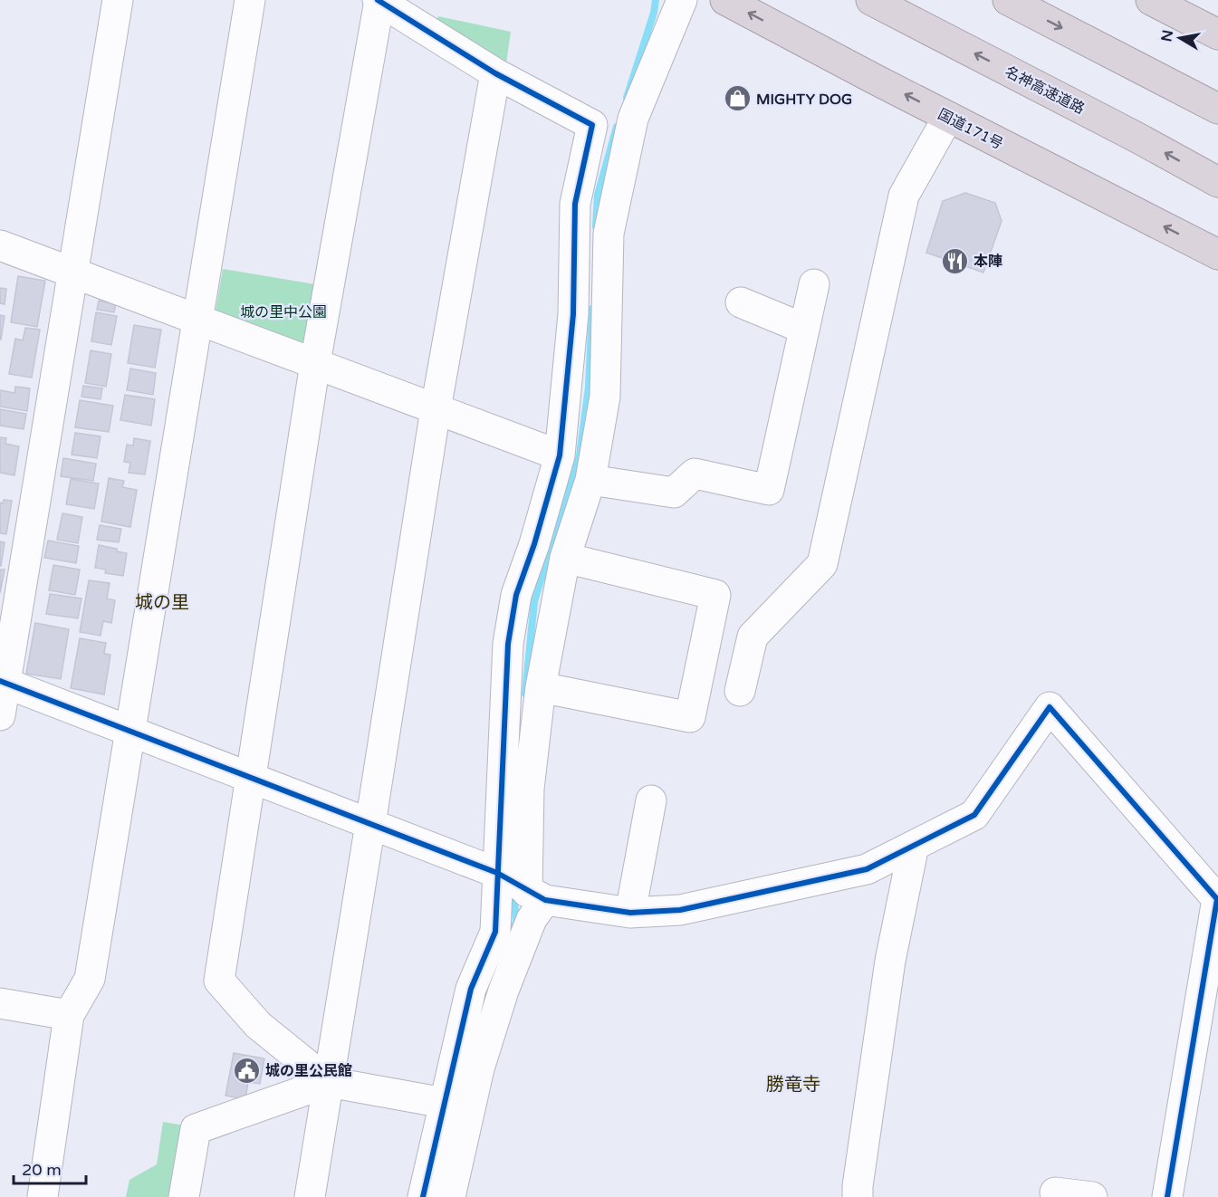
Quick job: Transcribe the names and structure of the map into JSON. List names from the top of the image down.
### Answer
{
  "streets": {
    "highway": ["名神高速道路", "国道171号"]
  },
  "districts": ["城の里", "勝竜寺"],
  "parks": ["城の里中公園"],
  "places": {
    "shop": ["MIGHTY DOG"],
    "restaurant": ["本陣"],
    "public building": ["城の里公民館"]
  },
  "scale_bar": "20 m",
  "north": "left"
}
